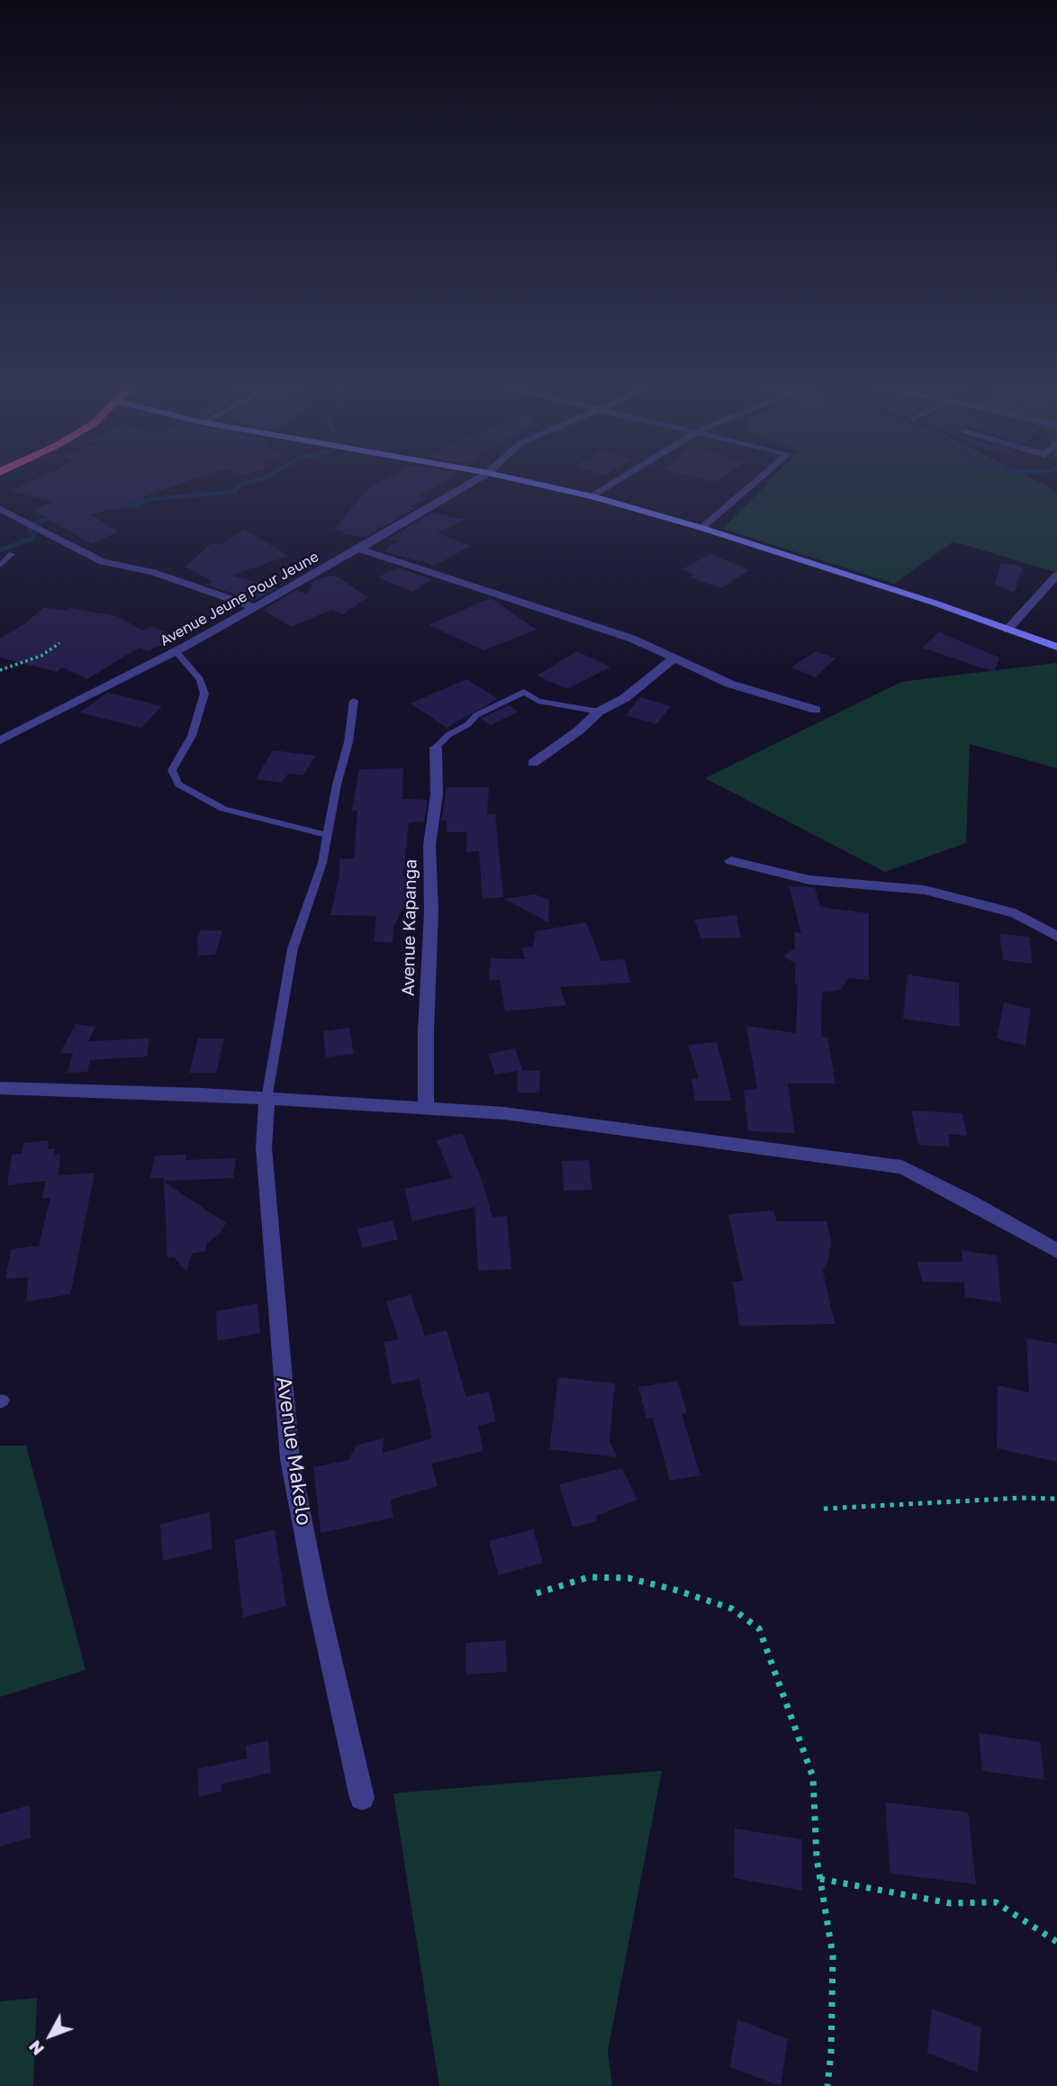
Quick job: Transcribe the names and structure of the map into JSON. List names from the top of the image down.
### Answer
{
  "streets": {
    "street": ["Avenue Jeune Pour Jeune", "Avenue Kapanga", "Avenue Makelo"]
  },
  "north": "bottom left"
}
